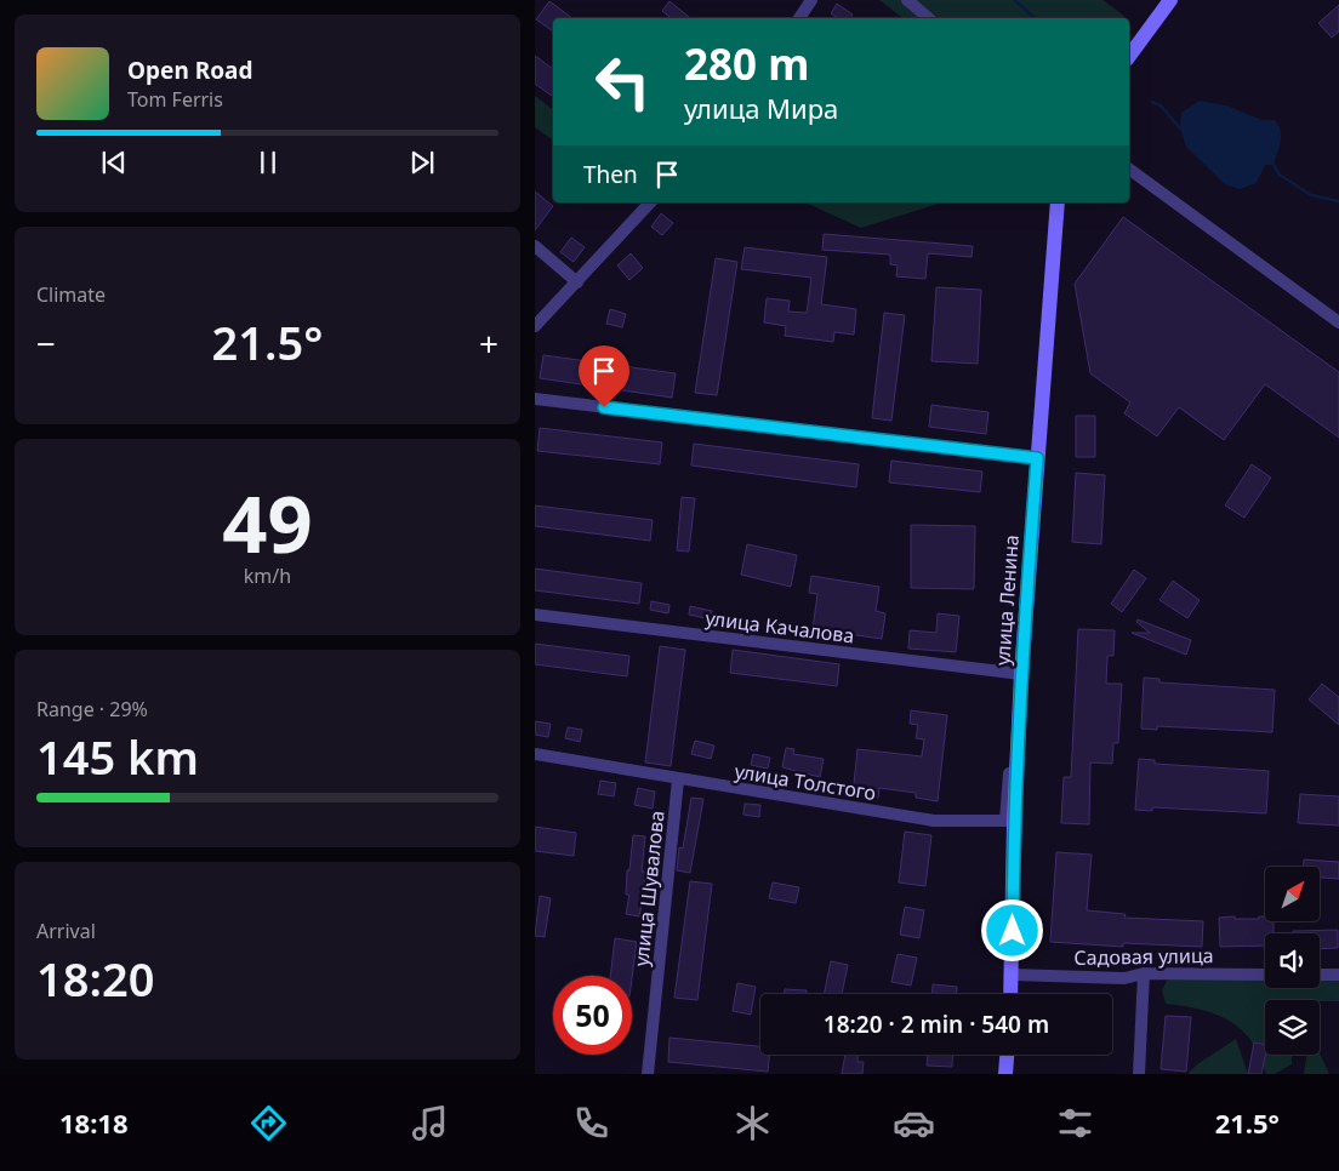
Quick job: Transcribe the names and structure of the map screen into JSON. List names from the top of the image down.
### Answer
{
  "streets": {
    "main road": ["улица Ленина"],
    "street": [
      "улица Качалова",
      "улица Толстого",
      "улица Шувалова",
      "Садовая улица"
    ]
  },
  "crossings": [
    ["улица Ленина", "улица Качалова"],
    ["улица Ленина", "улица Толстого"],
    ["улица Ленина", "Садовая улица"],
    ["улица Толстого", "улица Шувалова"]
  ],
  "north": "top right",
  "page": {
    "turn": ["280 m", "улица Мира"],
    "song": ["Open Road", "Tom Ferris"],
    "then": "Then",
    "tile": [
      "Climate",
      ["49", "km/h"],
      ["Range · 29%", "145 km"],
      ["Arrival", "18:20"]
    ],
    "heat": ["−", "21.5°", "+"],
    "limit": "50",
    "trip": "18:20 · 2 min · 540 m",
    "tabs": ["18:18", "21.5°"]
  }
}
